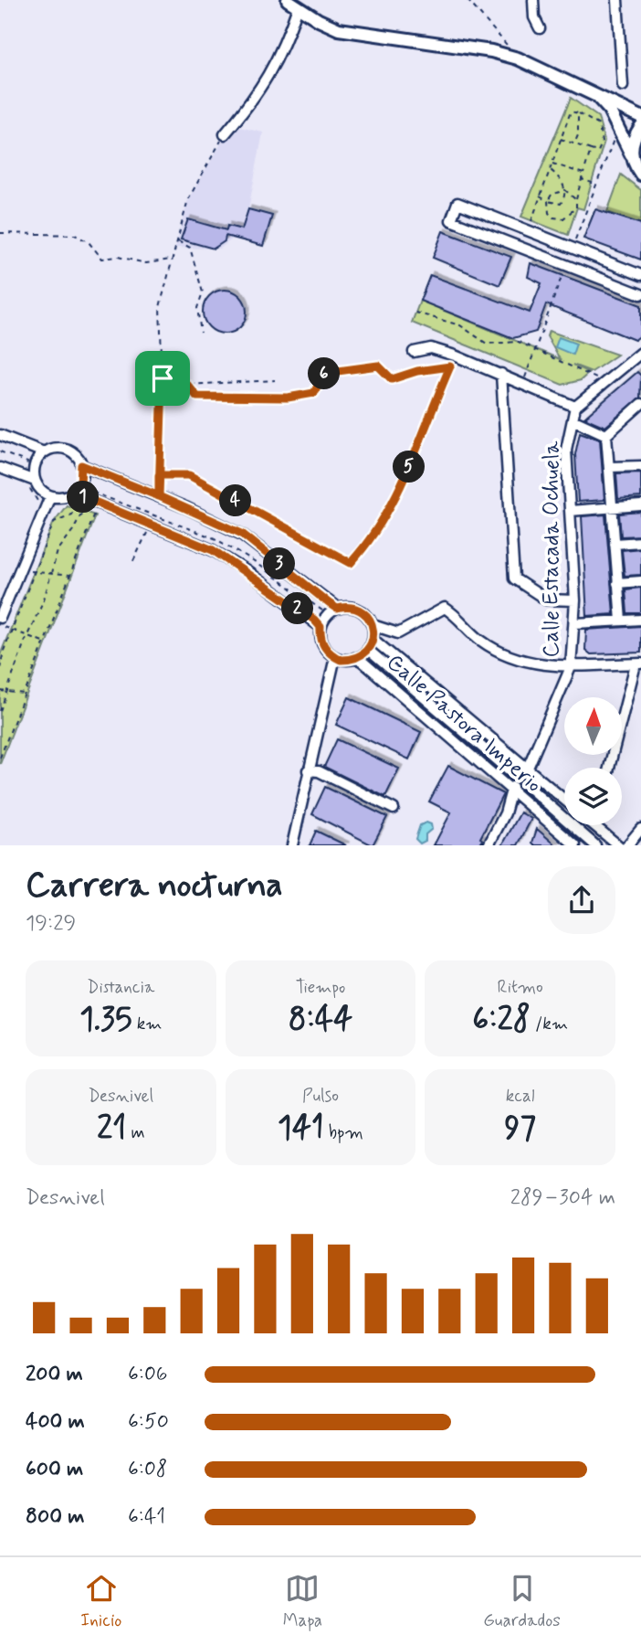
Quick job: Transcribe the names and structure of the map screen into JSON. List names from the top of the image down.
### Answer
{
  "streets": {
    "street": ["Calle Estacada Ochuela", "Calle Pastora Imperio"]
  },
  "crossings": [
    ["Calle Estacada Ochuela", "Calle Pastora Imperio"]
  ],
  "north": "top",
  "page": {
    "pins": [
      "6",
      "5",
      "1",
      "4",
      "3",
      "2"
    ],
    "heading": ["Carrera nocturna", "19:29"],
    "stats": [
      ["Distancia", "1.35 km"],
      ["Tiempo", "8:44"],
      ["Ritmo", "6:28 /km"],
      ["Desnivel", "21 m"],
      ["Pulso", "141 bpm"],
      ["kcal", "97"]
    ],
    "chart": ["Desnivel", "289–304 m"],
    "list": [
      {
        "name": "200 m",
        "note": "6:06"
      },
      {
        "name": "400 m",
        "note": "6:50"
      },
      {
        "name": "600 m",
        "note": "6:08"
      },
      {
        "name": "800 m",
        "note": "6:41"
      }
    ],
    "tabs": ["Inicio", "Mapa", "Guardados"]
  }
}
